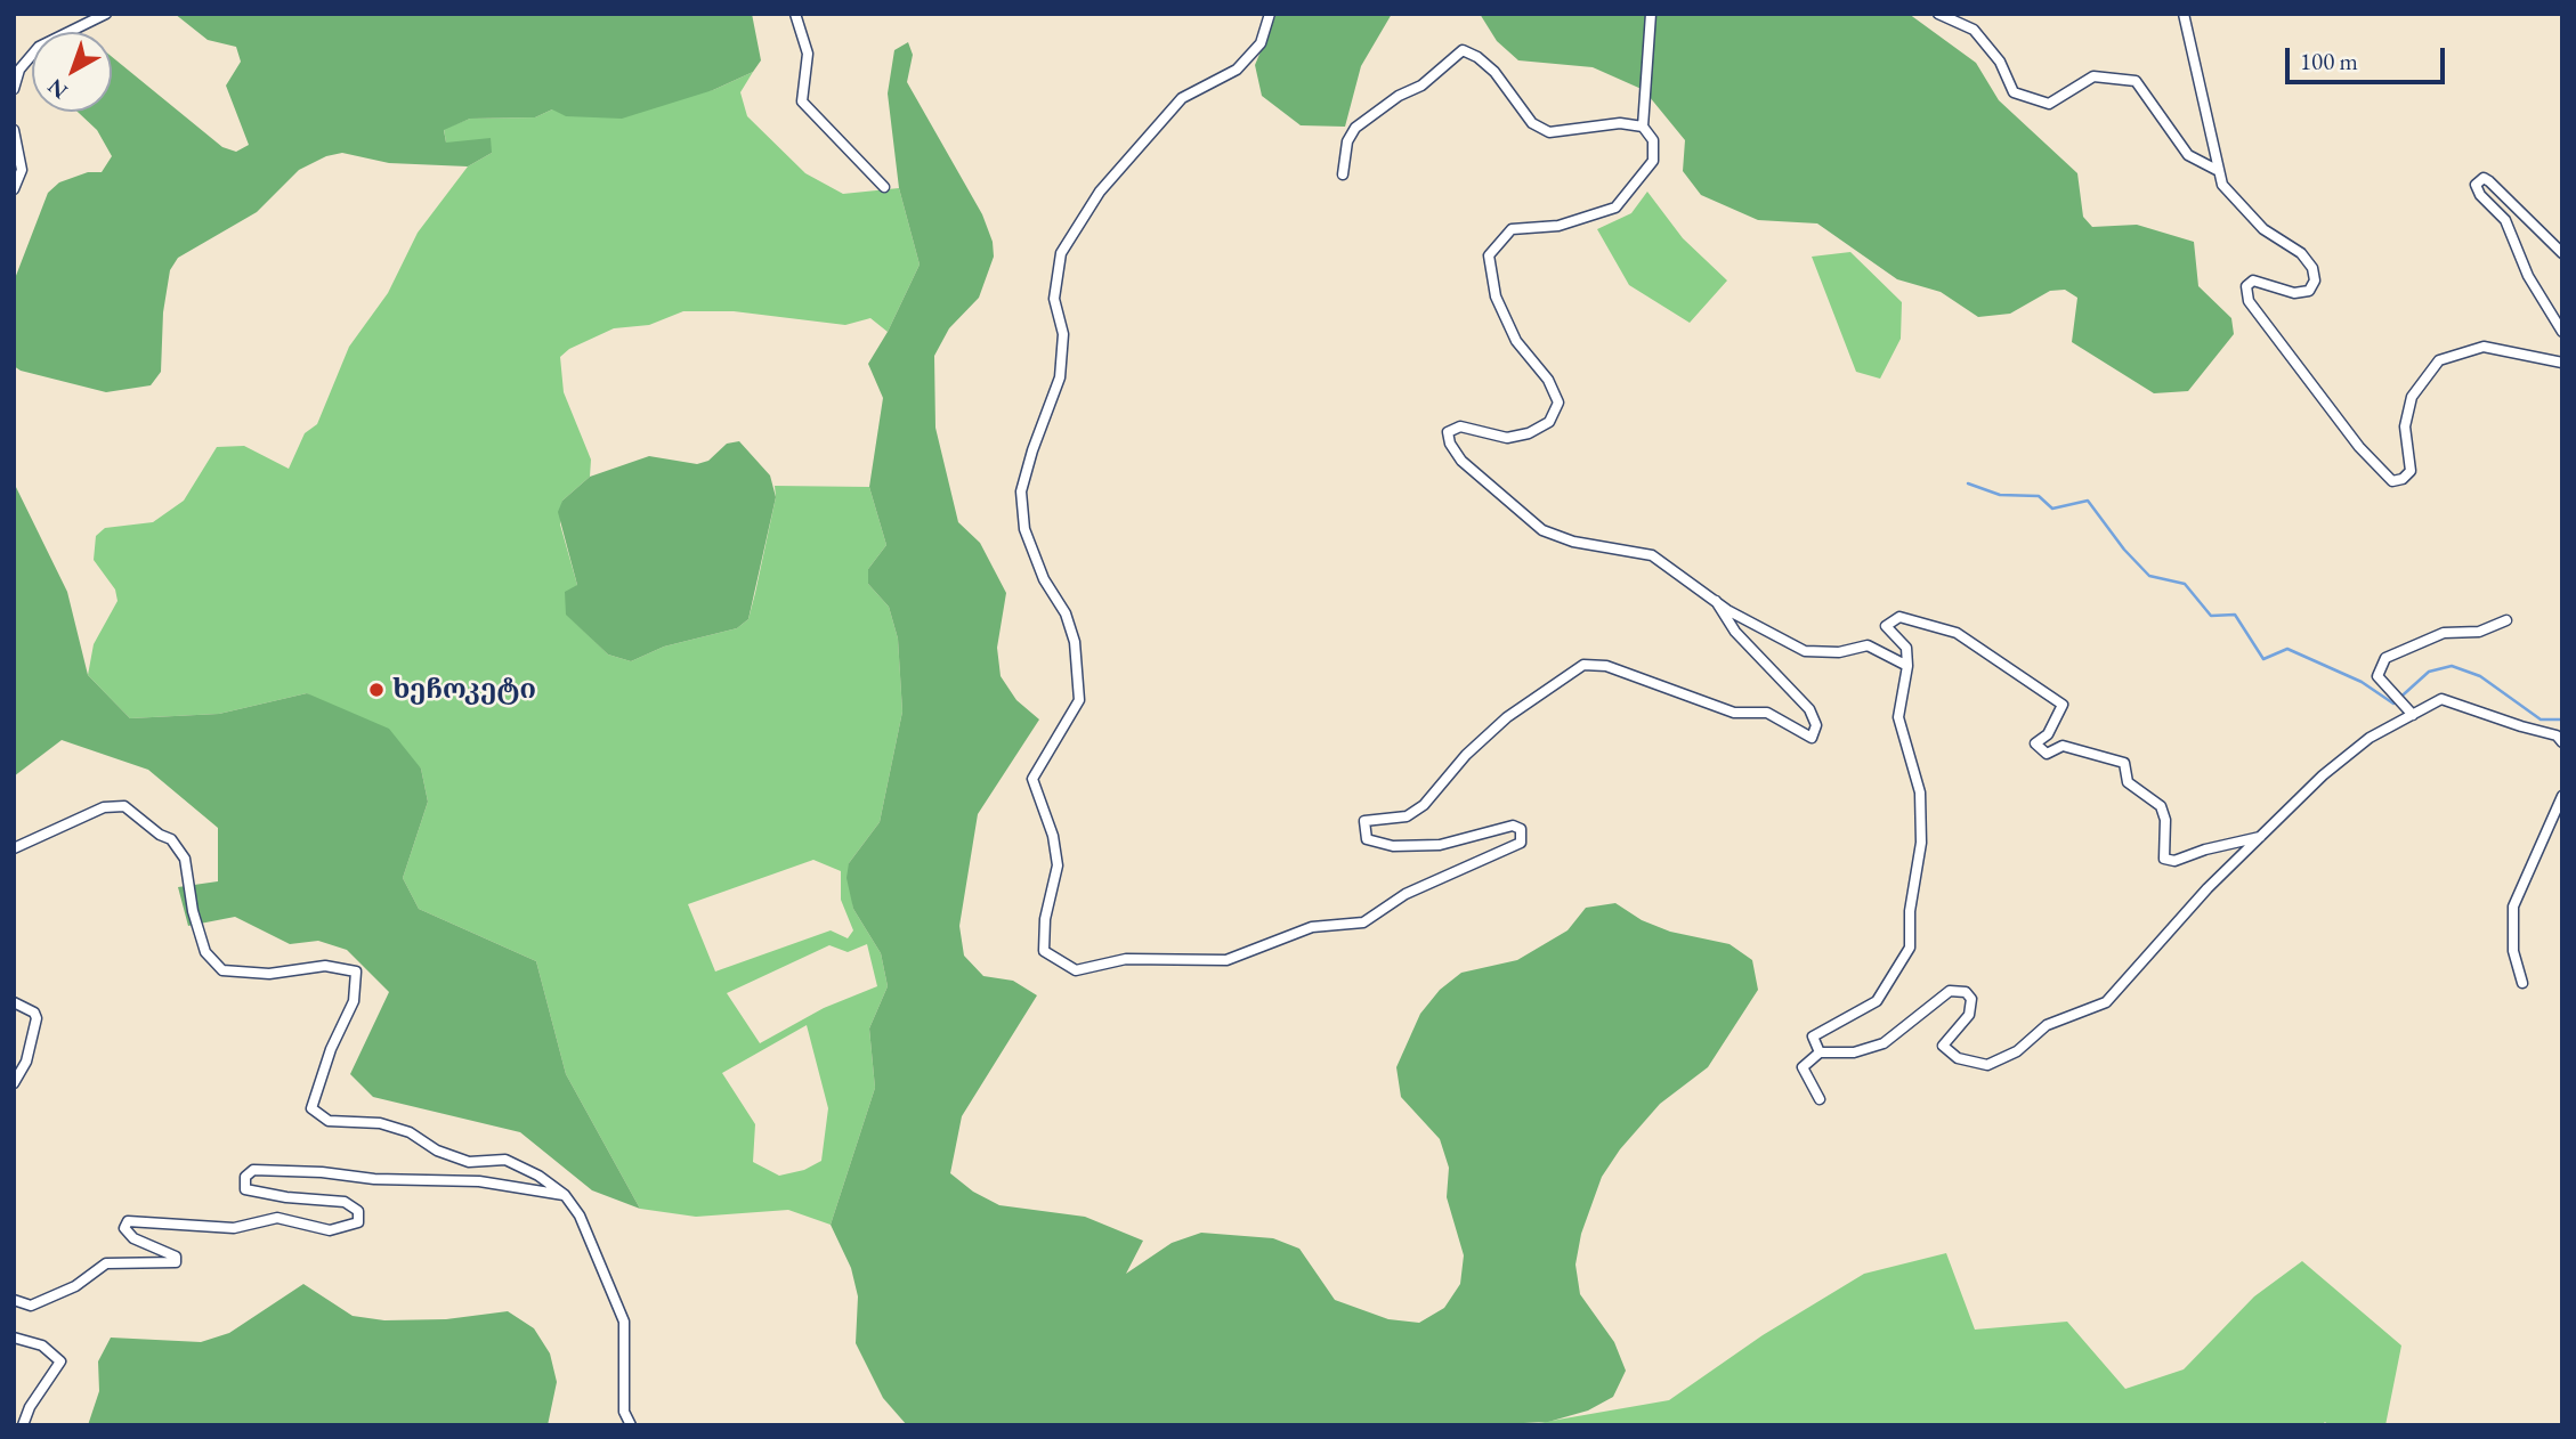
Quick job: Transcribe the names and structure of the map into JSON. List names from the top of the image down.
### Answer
{
  "places": ["ხეჩოკეტი"],
  "scale_bar": "100 m",
  "north": "bottom left"
}
